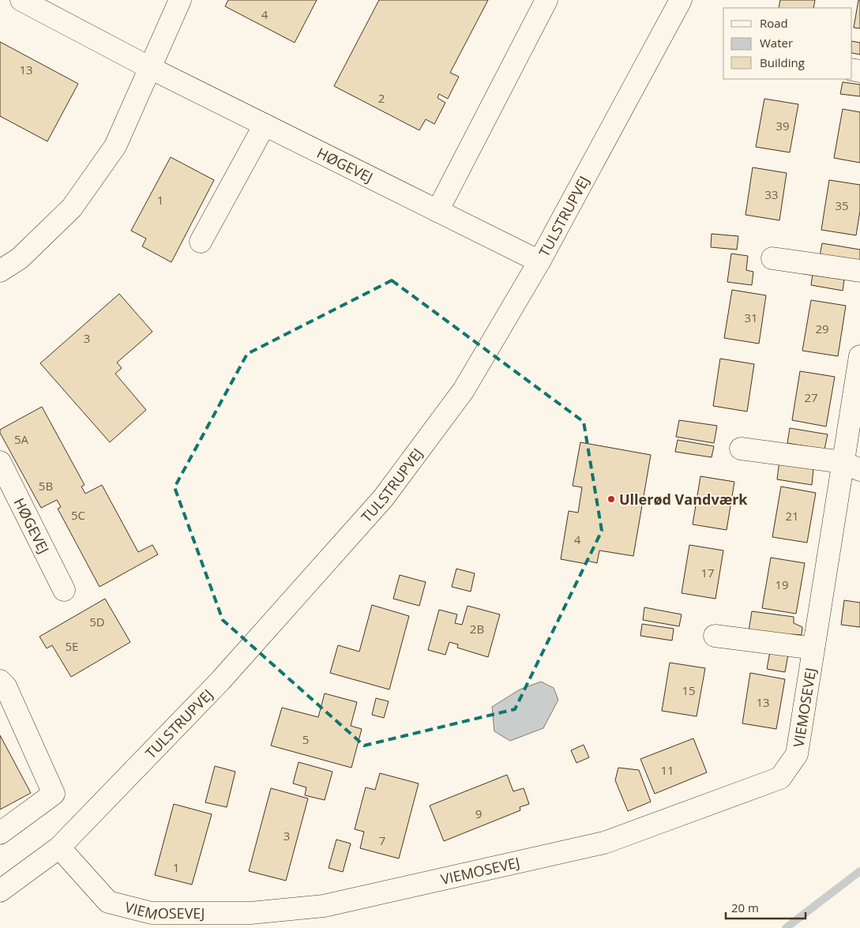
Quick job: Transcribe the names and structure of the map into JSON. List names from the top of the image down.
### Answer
{
  "streets": {
    "street": ["HØGEVEJ", "TULSTRUPVEJ", "VIEMOSEVEJ"]
  },
  "crossings": [
    ["HØGEVEJ", "TULSTRUPVEJ"],
    ["TULSTRUPVEJ", "VIEMOSEVEJ"]
  ],
  "places": ["Ullerød Vandværk"],
  "house_numbers": [
    "4",
    "13",
    "2",
    "39",
    "33",
    "1",
    "35",
    "31",
    "29",
    "3",
    "27",
    "5A",
    "5B",
    "5C",
    "21",
    "4",
    "17",
    "19",
    "5D",
    "2B",
    "5E",
    "15",
    "13",
    "5",
    "11",
    "9",
    "3",
    "7",
    "1"
  ],
  "legend": ["Road", "Water", "Building"],
  "scale_bar": "20 m"
}
